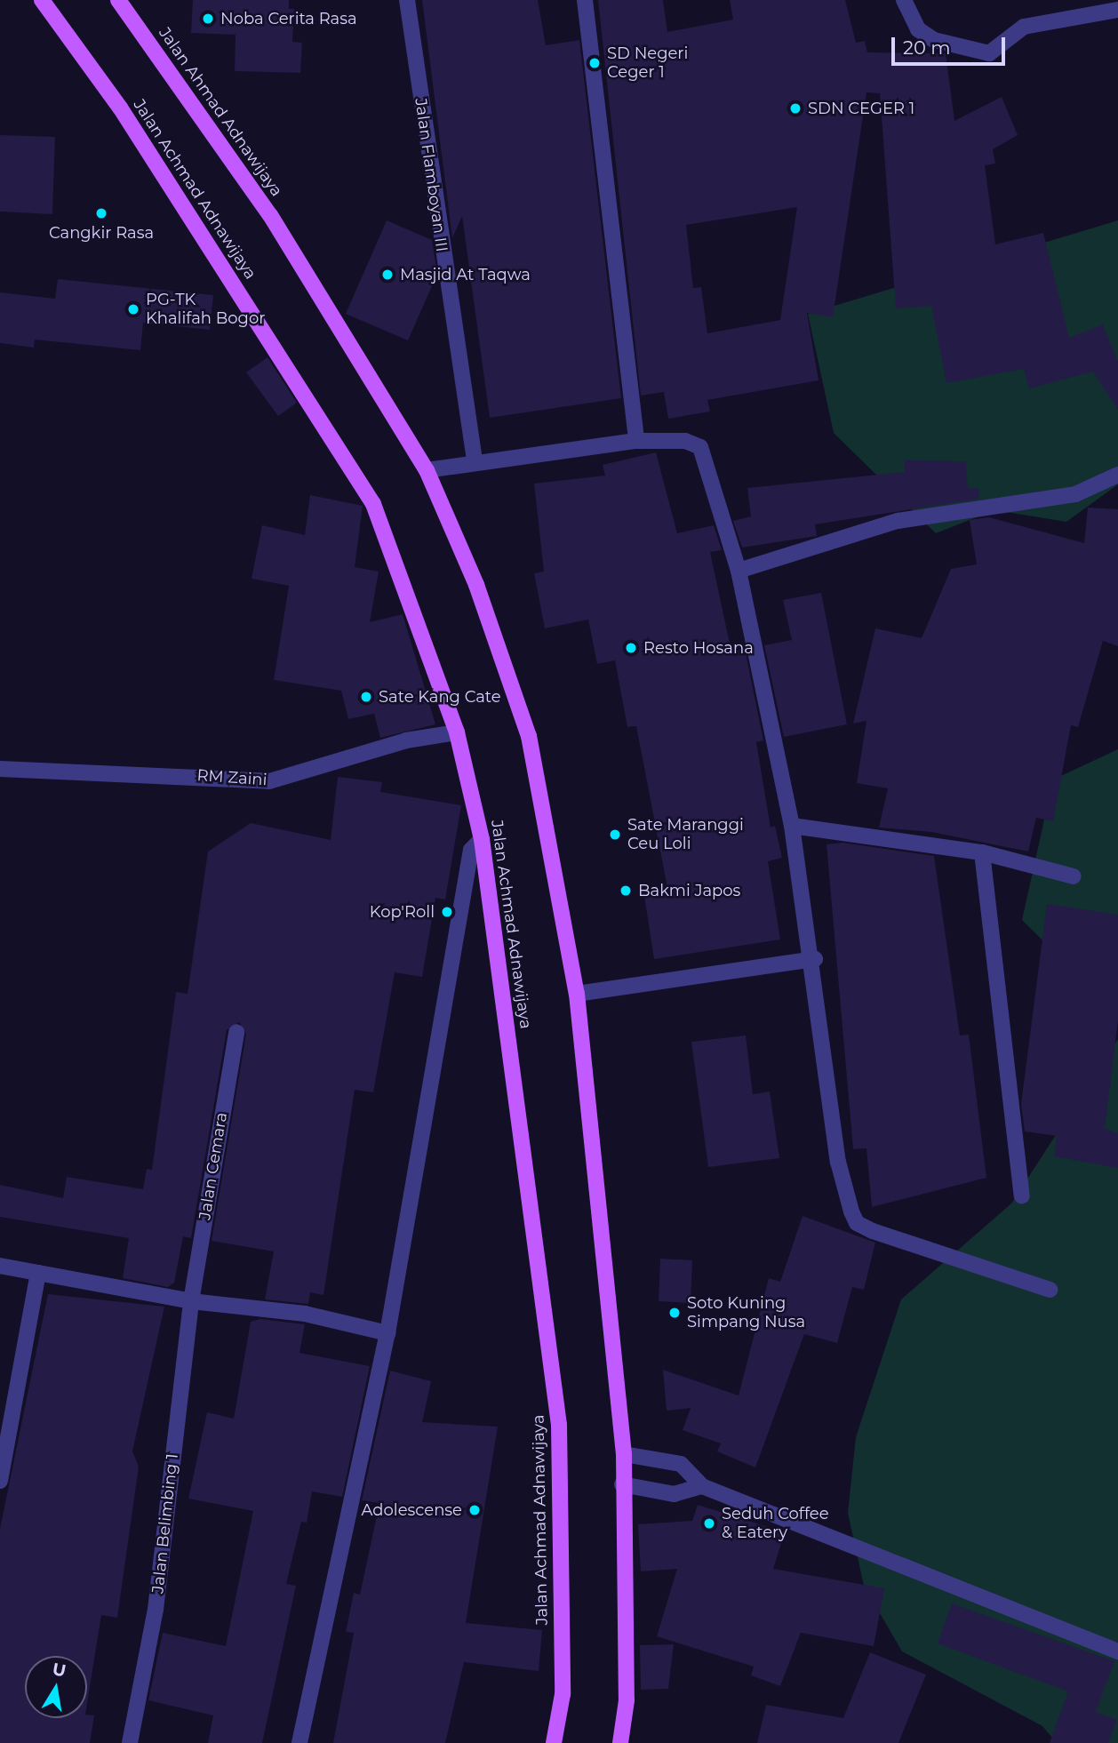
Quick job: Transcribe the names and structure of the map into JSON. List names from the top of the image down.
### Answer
{
  "streets": {
    "main road": ["Jalan Ahmad Adnawijaya", "Jalan Achmad Adnawijaya"],
    "street": [
      "Jalan Flamboyan III",
      "RM Zaini",
      "Jalan Cemara",
      "Jalan Belimbing 1"
    ]
  },
  "crossings": [
    ["Jalan Achmad Adnawijaya", "RM Zaini"],
    ["Jalan Cemara", "Jalan Belimbing 1"]
  ],
  "places": [
    "Noba Cerita Rasa",
    "SD Negeri Ceger 1",
    "SDN CEGER 1",
    "Cangkir Rasa",
    "Masjid At Taqwa",
    "PG-TK Khalifah Bogor",
    "Resto Hosana",
    "Sate Kang Cate",
    "Sate Maranggi Ceu Loli",
    "Bakmi Japos",
    "Kop'Roll",
    "Soto Kuning Simpang Nusa",
    "Adolescense",
    "Seduh Coffee & Eatery"
  ],
  "scale_bar": "20 m",
  "north": "top"
}
